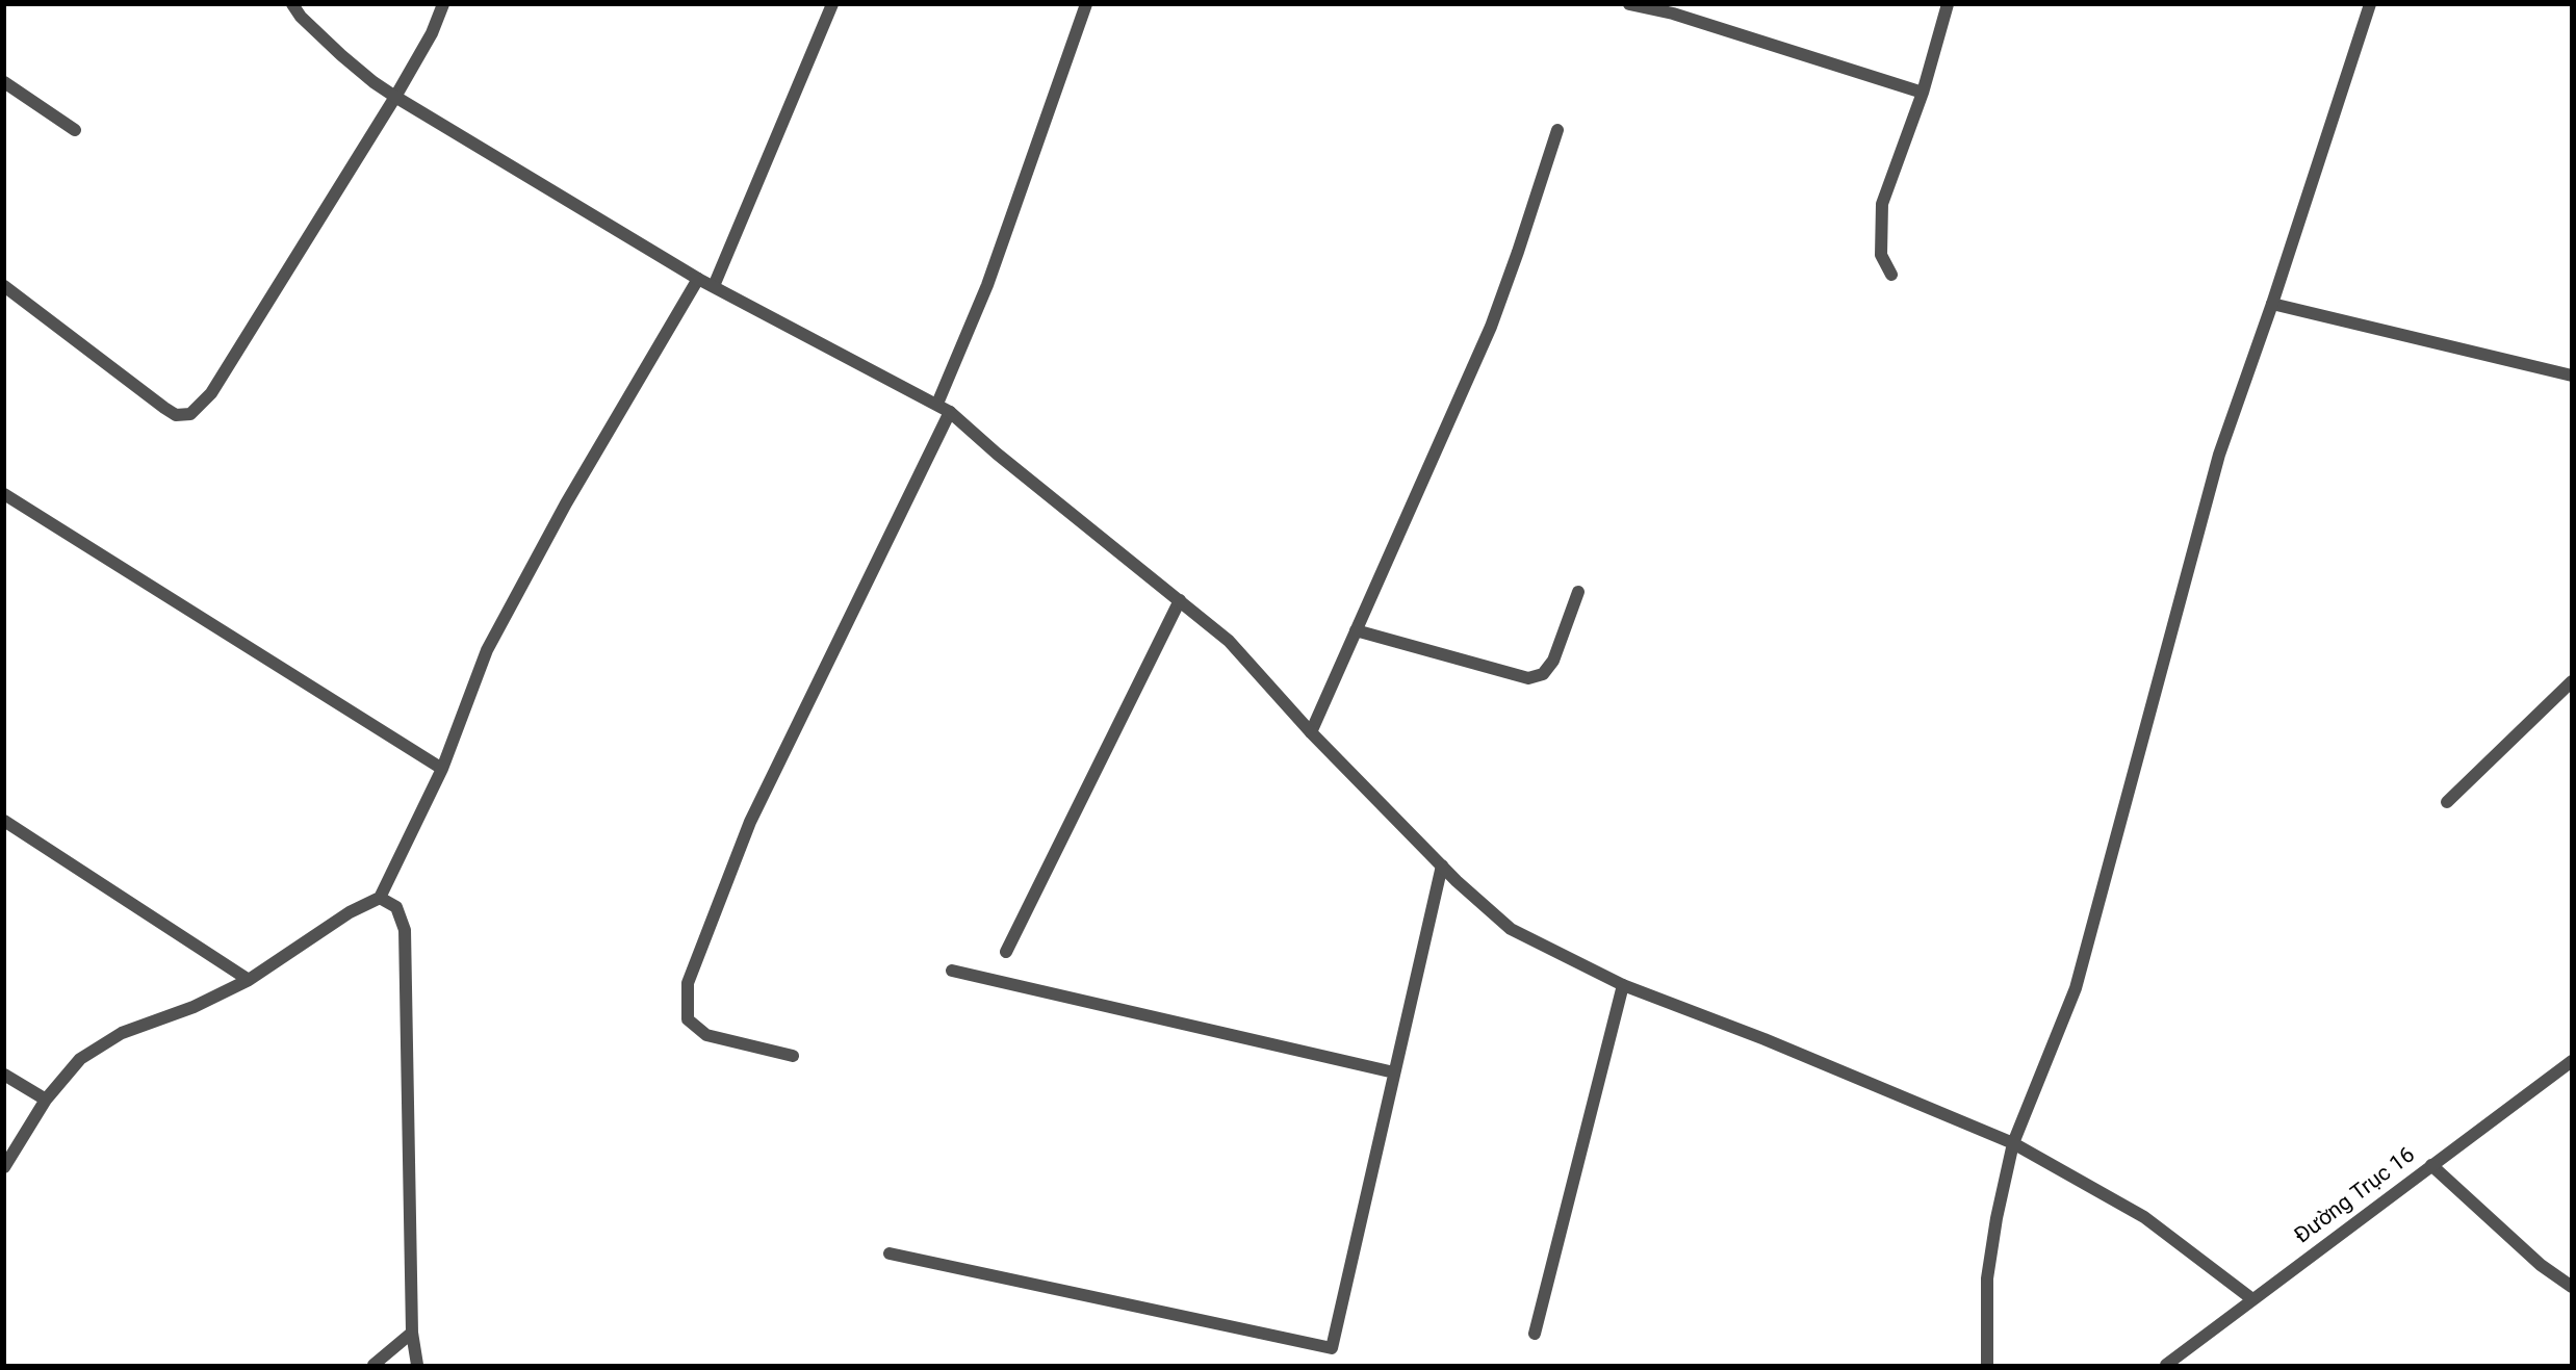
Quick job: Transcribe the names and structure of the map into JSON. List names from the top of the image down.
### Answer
{
  "streets": {
    "street": ["Đường Trục 16"]
  }
}
